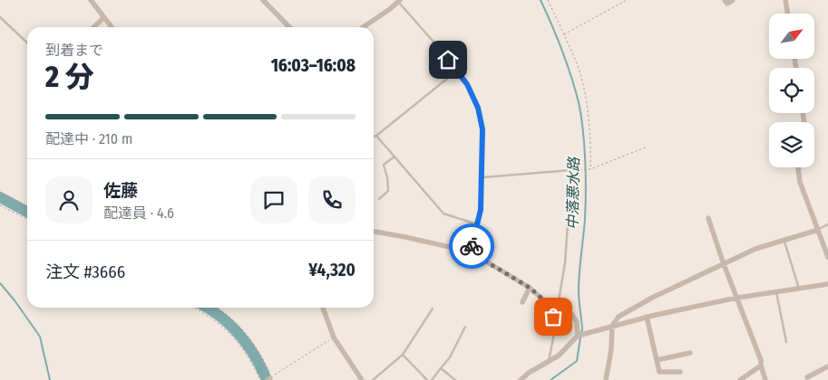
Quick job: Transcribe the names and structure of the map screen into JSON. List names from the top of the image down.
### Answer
{
  "water": ["中落悪水路"],
  "north": "top right",
  "page": {
    "heading": ["2 分", "到着まで", "16:03–16:08"],
    "panel": [
      "佐藤",
      "配達員 · 4.6",
      "注文 #3666",
      "¥4,320"
    ],
    "bar": "配達中 · 210 m"
  }
}
